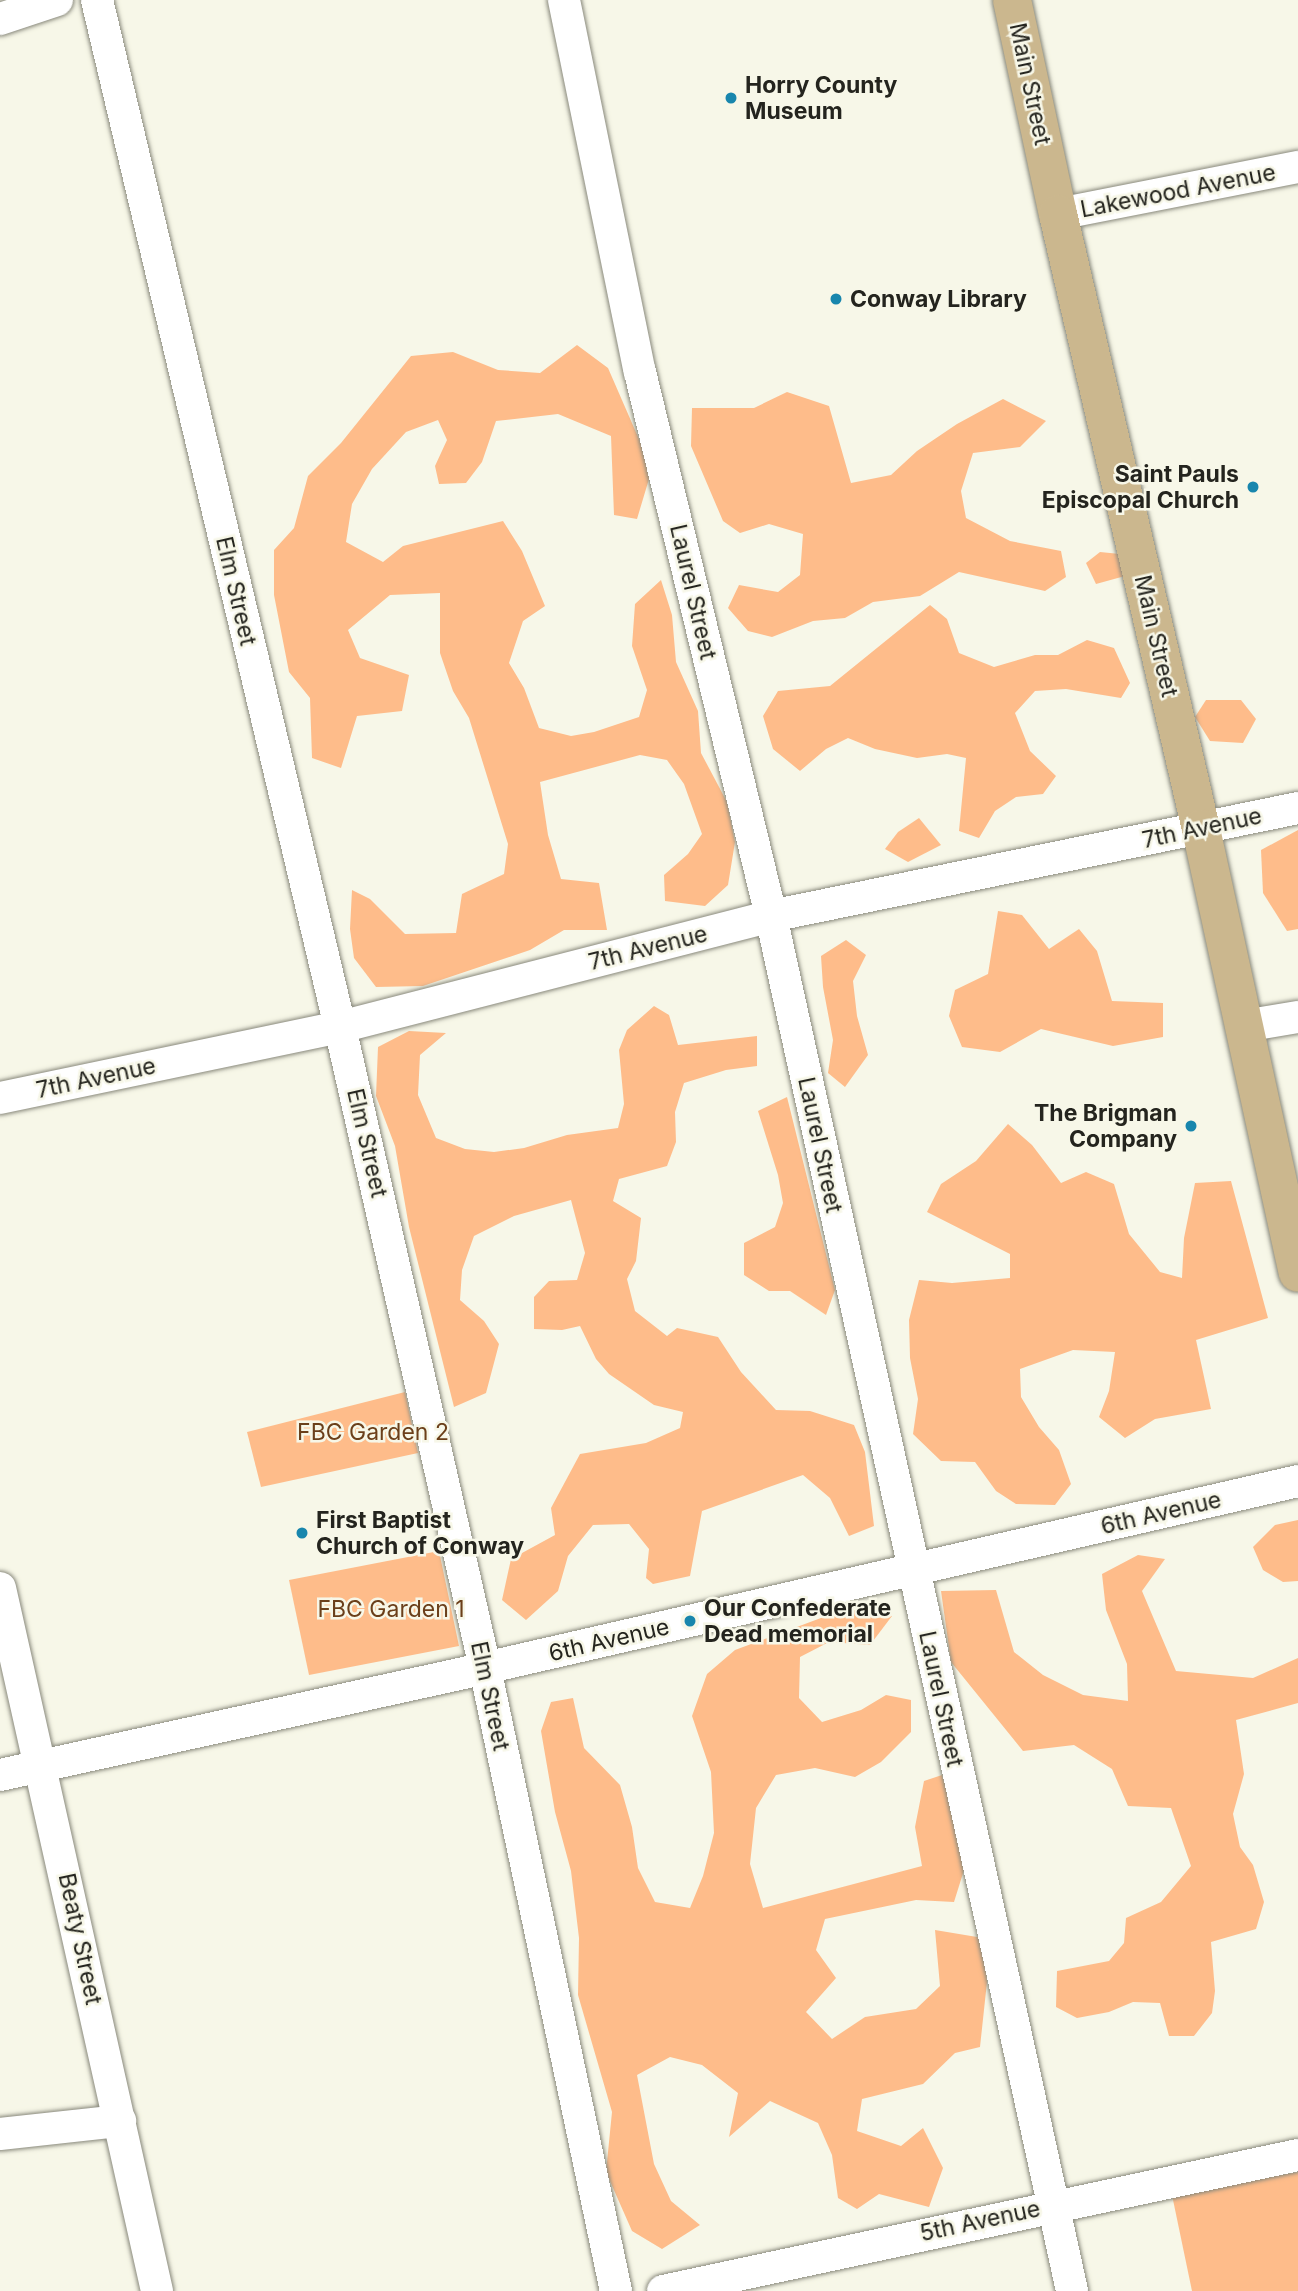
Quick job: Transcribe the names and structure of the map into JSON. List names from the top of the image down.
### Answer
{
  "streets": {
    "main road": ["Main Street"],
    "street": [
      "Lakewood Avenue",
      "Elm Street",
      "Laurel Street",
      "7th Avenue",
      "6th Avenue",
      "Beaty Street",
      "5th Avenue"
    ]
  },
  "crossings": [
    ["Main Street", "Lakewood Avenue"],
    ["Main Street", "7th Avenue"],
    ["Elm Street", "7th Avenue"],
    ["Elm Street", "6th Avenue"],
    ["Laurel Street", "7th Avenue"],
    ["Laurel Street", "6th Avenue"],
    ["Laurel Street", "5th Avenue"],
    ["6th Avenue", "Beaty Street"]
  ],
  "parks": ["FBC Garden 2", "FBC Garden 1"],
  "places": [
    "Horry County Museum",
    "Conway Library",
    "Saint Pauls Episcopal Church",
    "The Brigman Company",
    "First Baptist Church of Conway",
    "Our Confederate Dead memorial"
  ]
}
